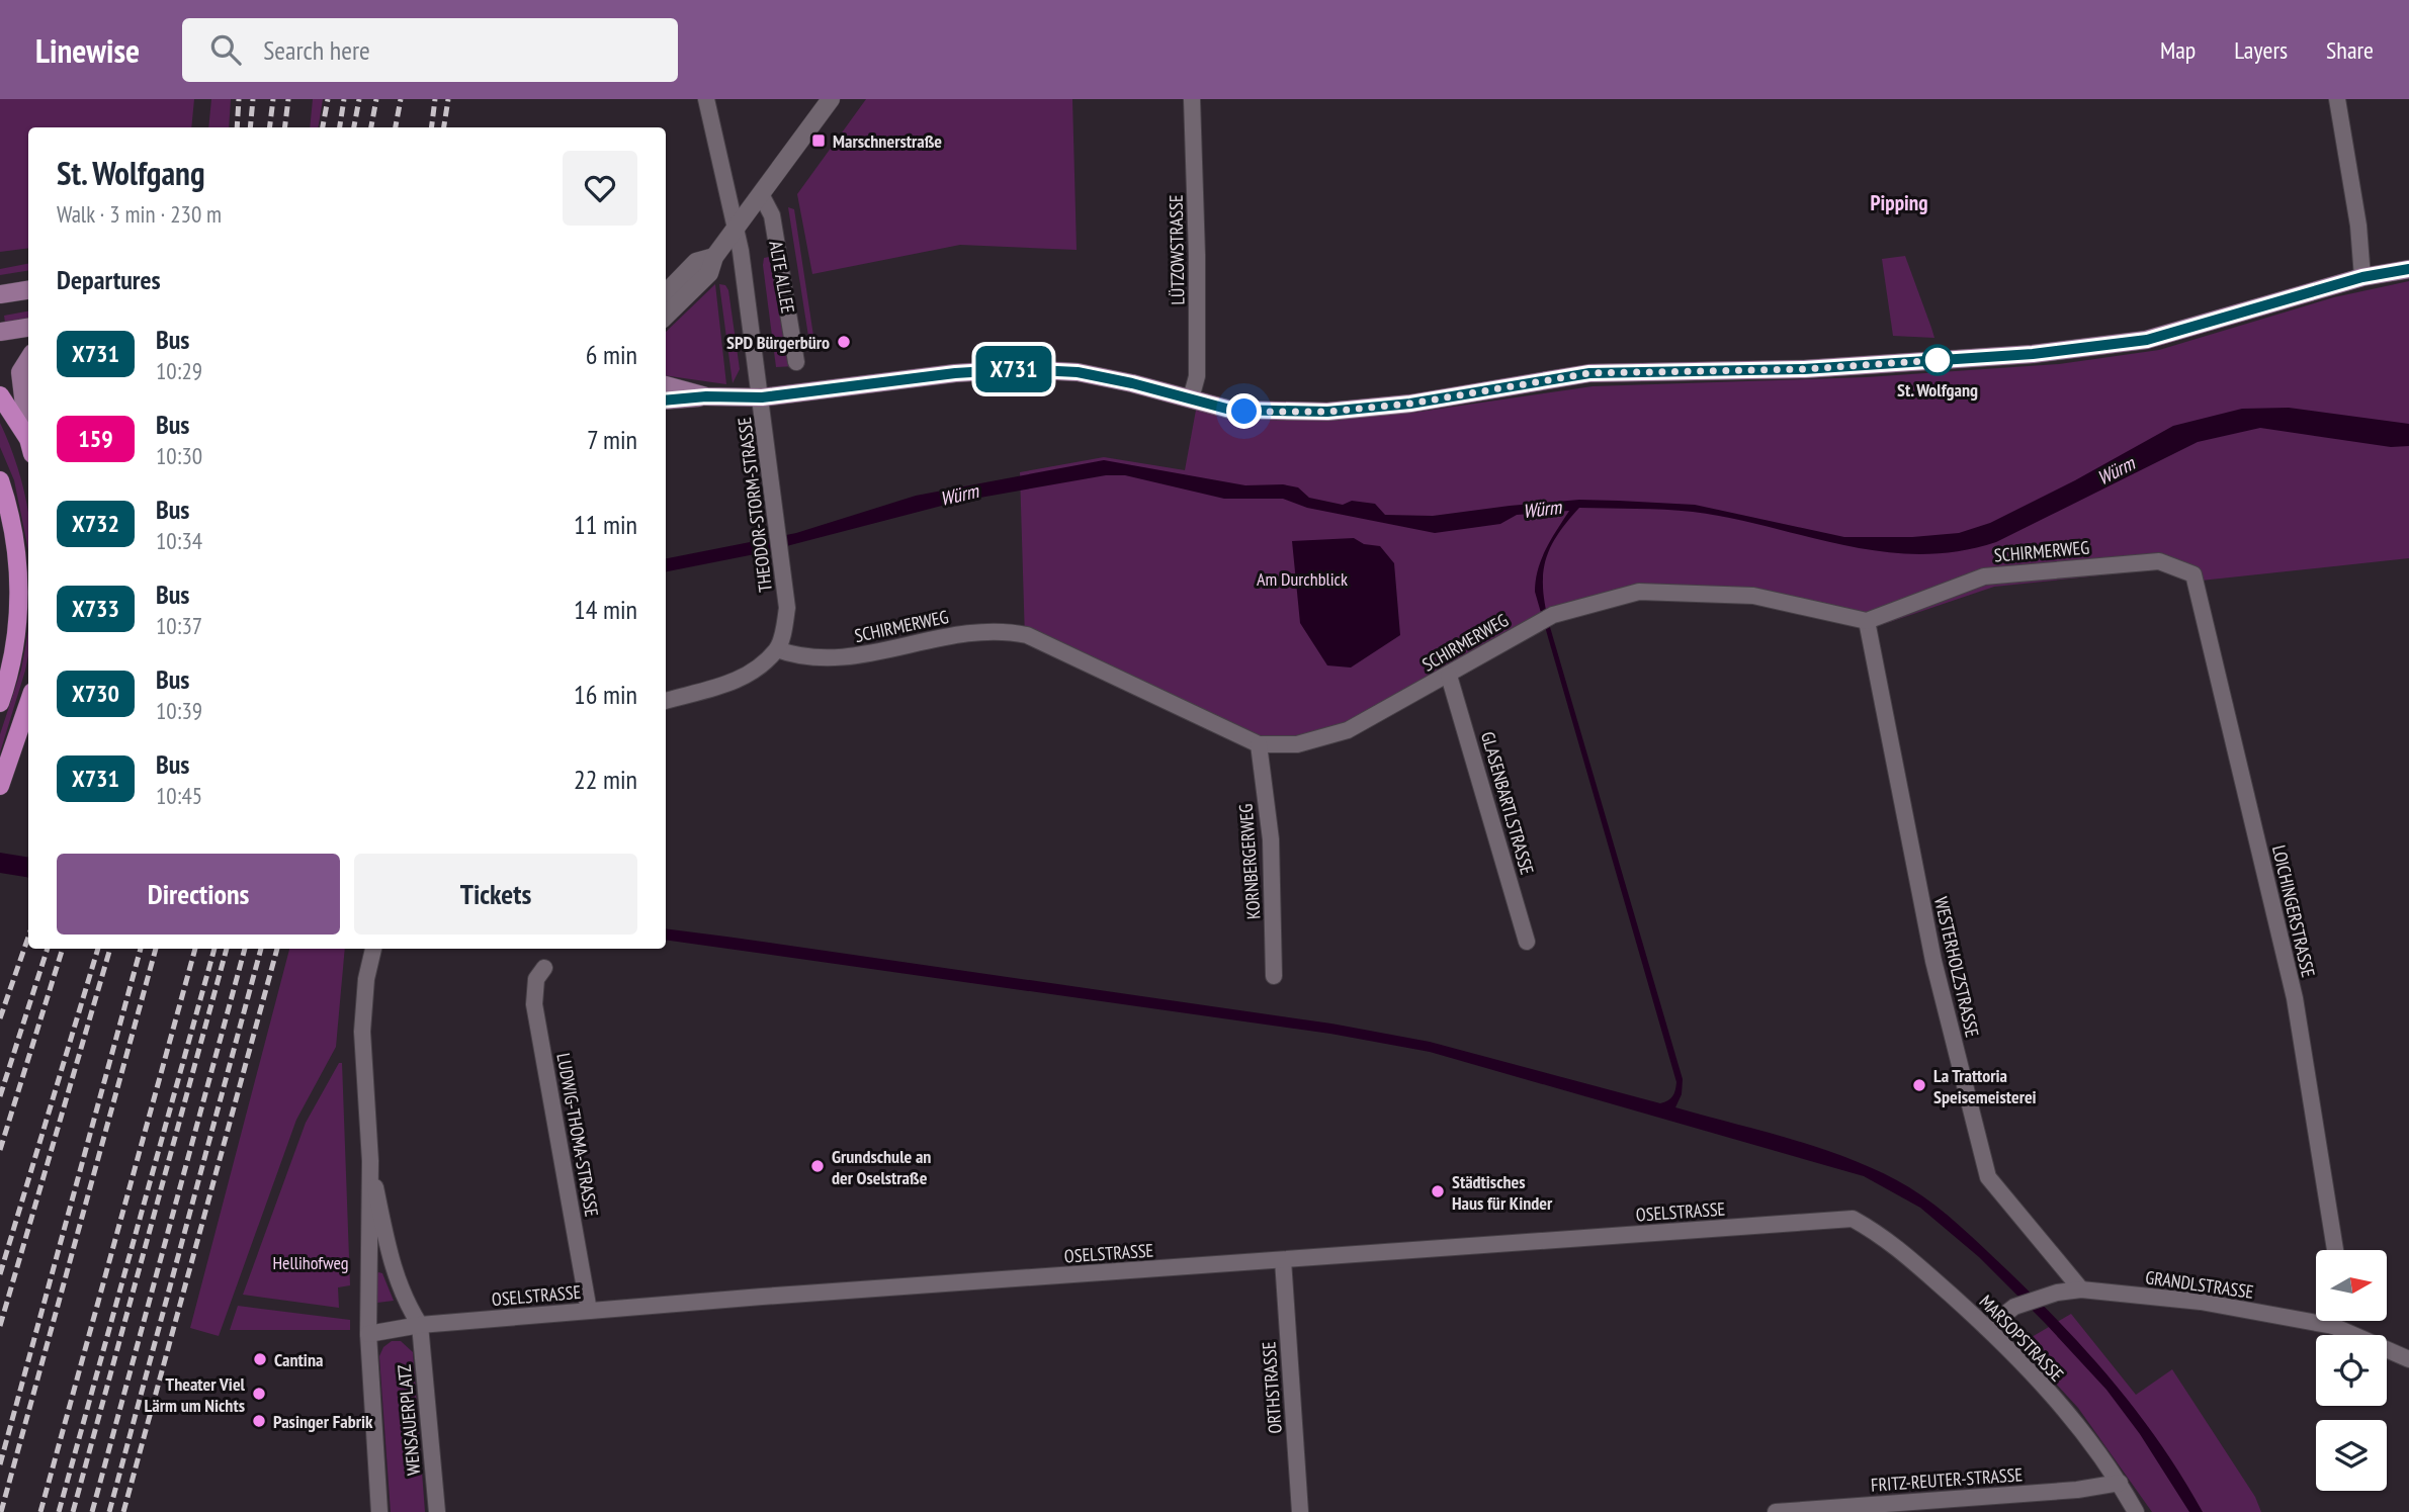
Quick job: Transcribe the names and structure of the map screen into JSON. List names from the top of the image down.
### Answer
{
  "streets": {
    "street": [
      "LÜTZOWSTRASSE",
      "ALTE ALLEE",
      "THEODOR-STORM-STRASSE",
      "SCHIRMERWEG",
      "GLASENBARTLSTRASSE",
      "KORNBERGERWEG",
      "LOICHINGERSTRASSE",
      "WESTERHOLZSTRASSE",
      "LUDWIG-THOMA-STRASSE",
      "OSELSTRASSE",
      "GRANDLSTRASSE",
      "MARSOPSTRASSE",
      "ORTHSTRASSE",
      "WENSAUERPLATZ",
      "FRITZ-REUTER-STRASSE"
    ]
  },
  "crossings": [
    ["THEODOR-STORM-STRASSE", "SCHIRMERWEG"],
    ["SCHIRMERWEG", "GLASENBARTLSTRASSE"],
    ["SCHIRMERWEG", "KORNBERGERWEG"],
    ["SCHIRMERWEG", "LOICHINGERSTRASSE"],
    ["SCHIRMERWEG", "WESTERHOLZSTRASSE"],
    ["WESTERHOLZSTRASSE", "GRANDLSTRASSE"],
    ["LUDWIG-THOMA-STRASSE", "OSELSTRASSE"],
    ["OSELSTRASSE", "MARSOPSTRASSE"],
    ["OSELSTRASSE", "ORTHSTRASSE"],
    ["OSELSTRASSE", "WENSAUERPLATZ"],
    ["GRANDLSTRASSE", "MARSOPSTRASSE"],
    ["MARSOPSTRASSE", "FRITZ-REUTER-STRASSE"]
  ],
  "districts": ["Pipping"],
  "water": ["Würm"],
  "parks": ["Am Durchblick", "Hellihofweg"],
  "places": {
    "transit": ["Marschnerstraße"],
    "other": [
      "SPD Bürgerbüro",
      "St. Wolfgang",
      "La Trattoria Speisemeisterei",
      "Grundschule an der Oselstraße",
      "Städtisches Haus für Kinder",
      "Cantina",
      "Theater Viel Lärm um Nichts",
      "Pasinger Fabrik"
    ]
  },
  "lines": ["bus line X731"],
  "north": "right",
  "page": {
    "header": "Linewise",
    "search": "Search here",
    "nav": ["Map", "Layers", "Share"],
    "on_map": "X731",
    "heading": [
      ["St. Wolfgang", "Walk · 3 min · 230 m"],
      "Departures"
    ],
    "list": [
      {
        "mark": "X731",
        "name": "Bus",
        "note": "10:29",
        "value": "6 min"
      },
      {
        "mark": "159",
        "name": "Bus",
        "note": "10:30",
        "value": "7 min"
      },
      {
        "mark": "X732",
        "name": "Bus",
        "note": "10:34",
        "value": "11 min"
      },
      {
        "mark": "X733",
        "name": "Bus",
        "note": "10:37",
        "value": "14 min"
      },
      {
        "mark": "X730",
        "name": "Bus",
        "note": "10:39",
        "value": "16 min"
      },
      {
        "mark": "X731",
        "name": "Bus",
        "note": "10:45",
        "value": "22 min"
      }
    ],
    "buttons": ["Directions", "Tickets"]
  }
}
